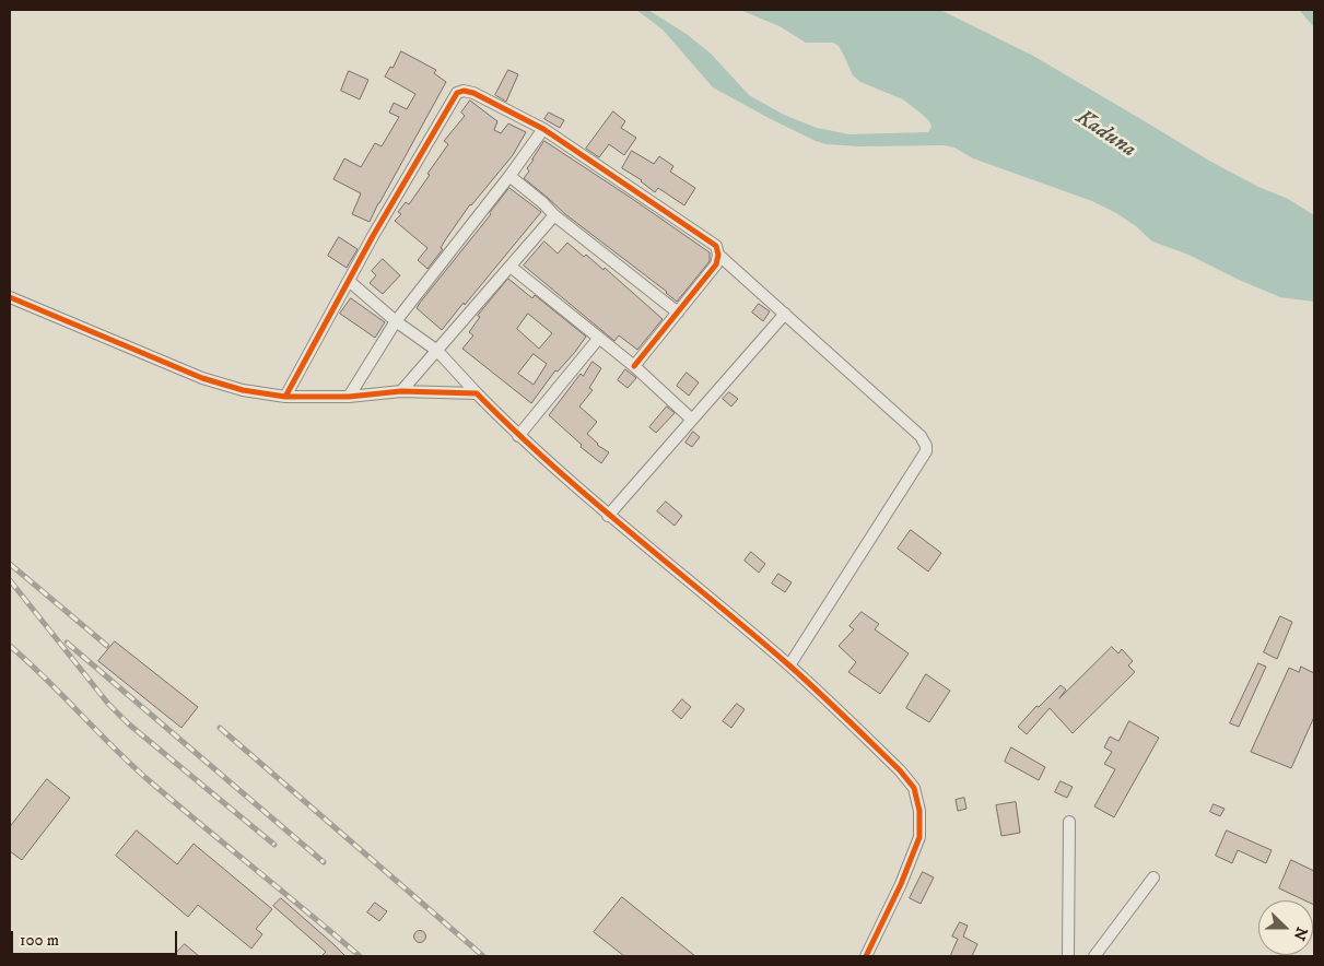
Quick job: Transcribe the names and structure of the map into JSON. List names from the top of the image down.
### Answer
{
  "water": ["Kaduna"],
  "scale_bar": "100 m",
  "north": "right"
}
